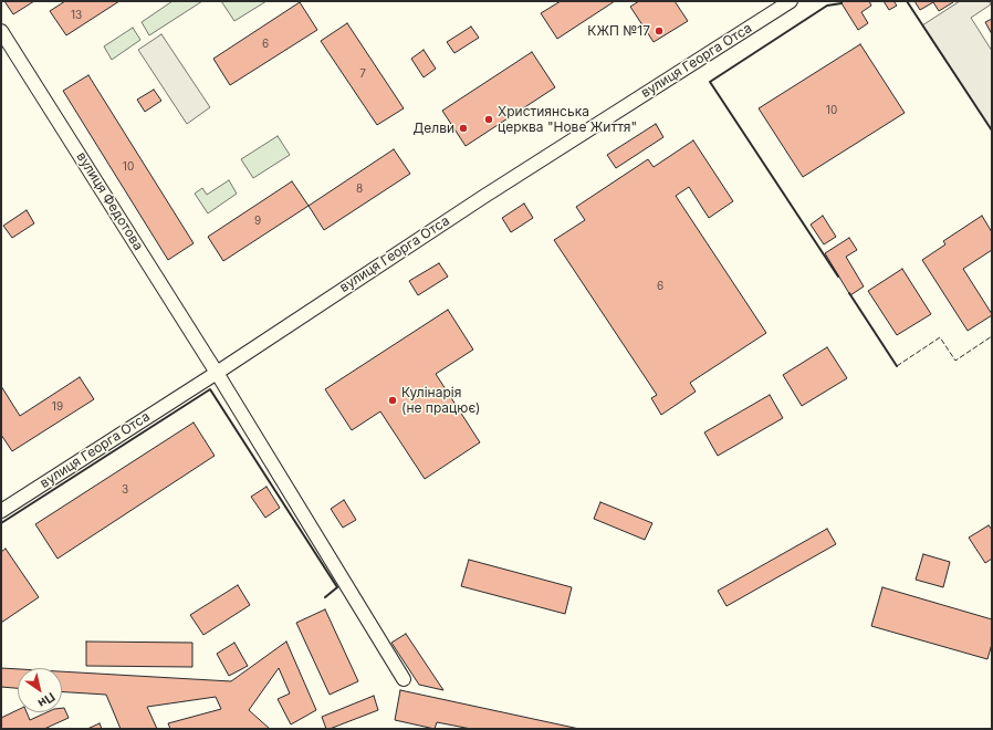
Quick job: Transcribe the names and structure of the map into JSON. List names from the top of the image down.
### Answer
{
  "streets": {
    "street": ["вулиця Георга Отса", "вулиця Федотова"]
  },
  "crossings": [
    ["вулиця Георга Отса", "вулиця Федотова"]
  ],
  "places": [
    "КЖП №17",
    "Християнська церква \"Нове Життя\"",
    "Делви",
    "Кулінарія (не працює)"
  ],
  "house_numbers": [
    "13",
    "6",
    "7",
    "10",
    "10",
    "8",
    "9",
    "6",
    "19",
    "3"
  ],
  "north": "bottom right"
}
